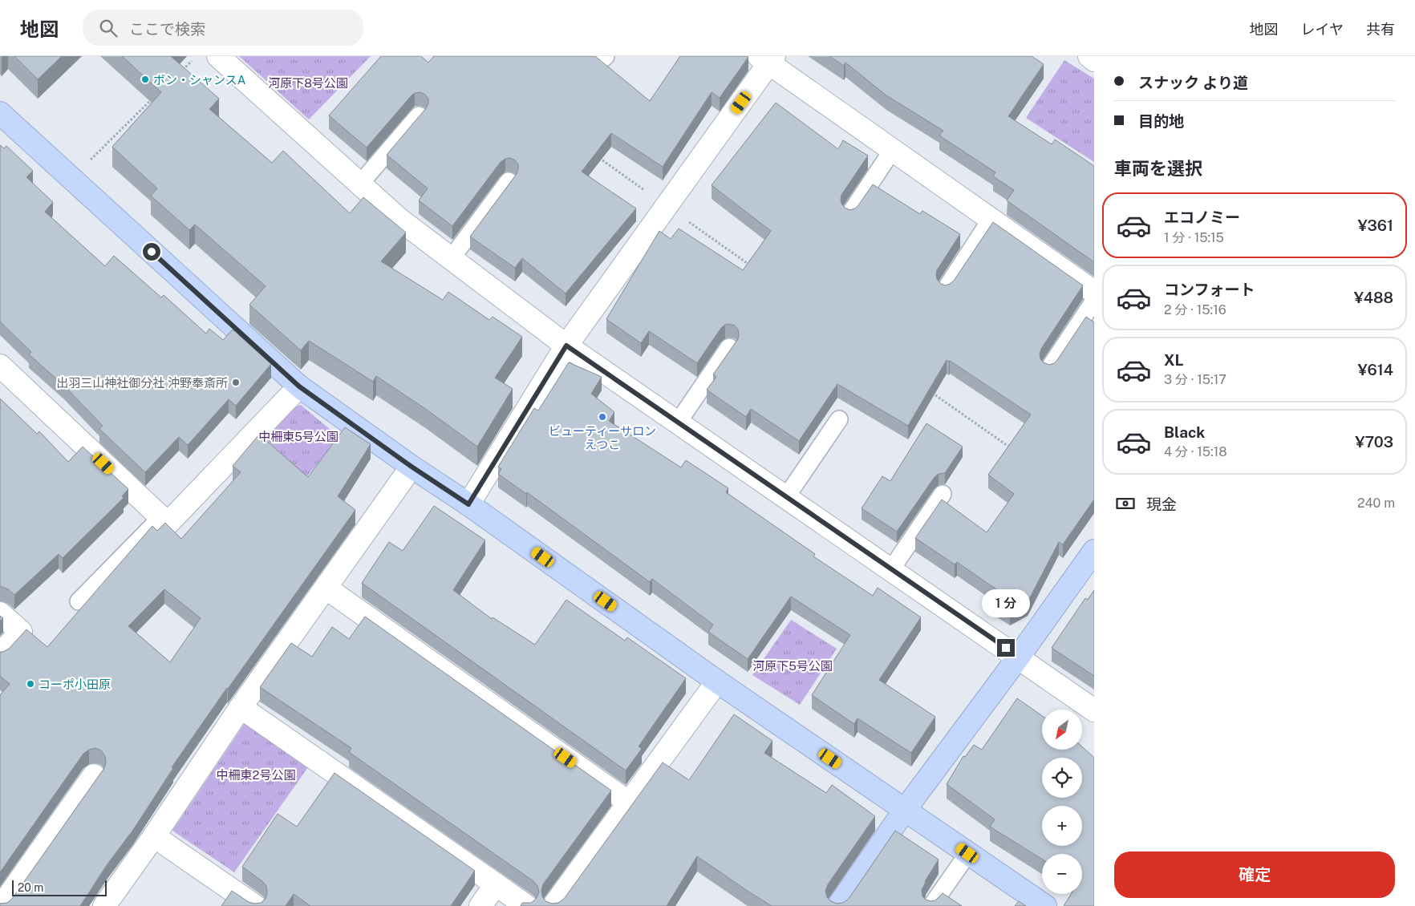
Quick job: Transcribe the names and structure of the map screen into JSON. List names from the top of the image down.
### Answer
{
  "parks": [
    "河原下8号公園",
    "中柵東5号公園",
    "河原下5号公園",
    "中柵東2号公園"
  ],
  "places": [
    "ボン・シャンスA",
    "出羽三山神社御分社 沖野奉斎所",
    "ビューティーサロン えつこ",
    "コーポ小田原"
  ],
  "scale_bar": "20 m",
  "north": "bottom left",
  "page": {
    "header": "地図",
    "search": "ここで検索",
    "nav": ["地図", "レイヤ", "共有"],
    "banner": ["スナック より道", "目的地"],
    "heading": "車両を選択",
    "list": [
      {
        "name": "エコノミー",
        "note": "1 分 · 15:15",
        "value": "¥361"
      },
      {
        "name": "コンフォート",
        "note": "2 分 · 15:16",
        "value": "¥488"
      },
      {
        "name": "XL",
        "note": "3 分 · 15:17",
        "value": "¥614"
      },
      {
        "name": "Black",
        "note": "4 分 · 15:18",
        "value": "¥703"
      }
    ],
    "pay": ["現金", "240 m"],
    "bubble": "1 分",
    "map_buttons": ["+", "−"],
    "buttons": "確定",
    "scale": "20 m"
  }
}
